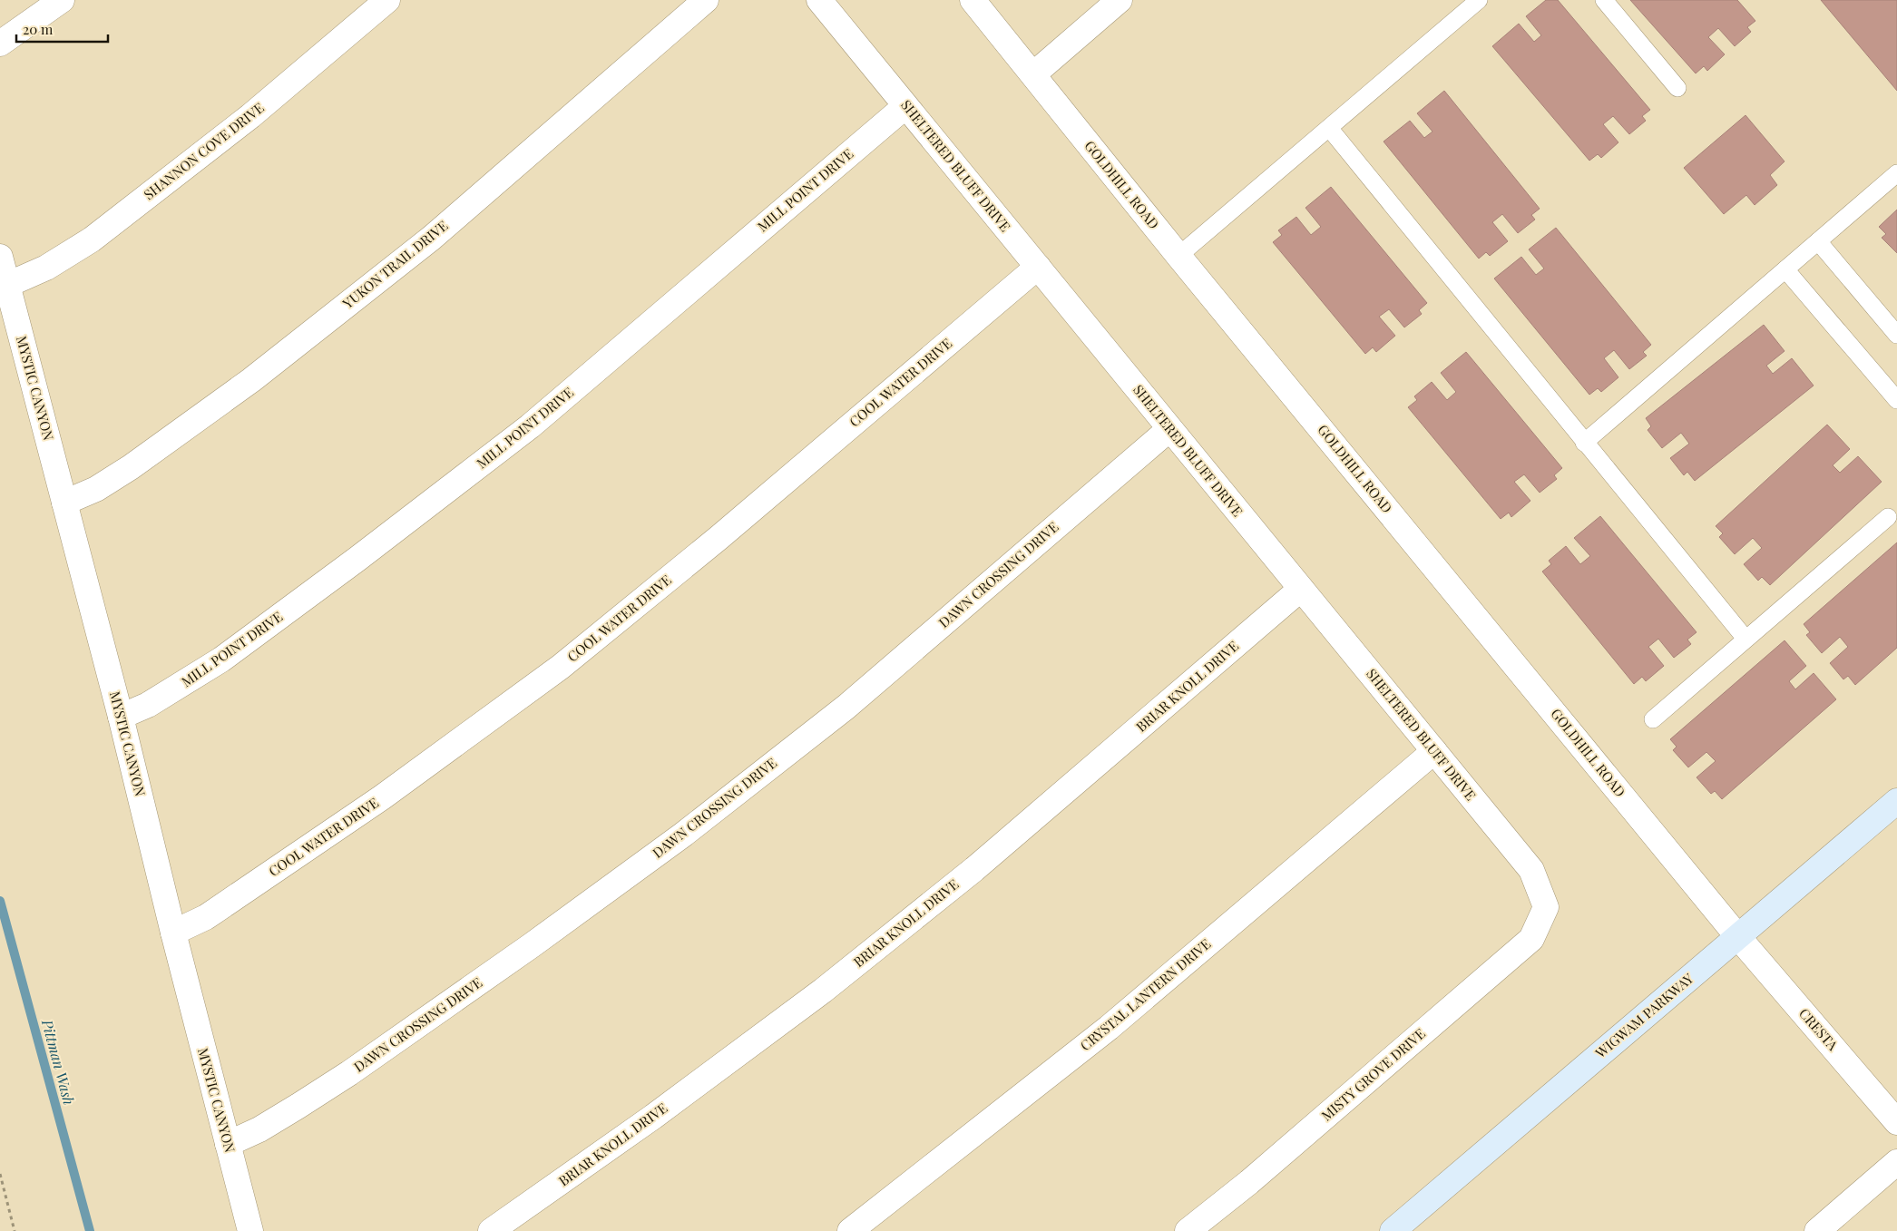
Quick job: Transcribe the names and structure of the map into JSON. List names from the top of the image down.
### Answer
{
  "streets": {
    "main road": ["WIGWAM PARKWAY"],
    "street": [
      "SHANNON COVE DRIVE",
      "SHELTERED BLUFF DRIVE",
      "GOLDHILL ROAD",
      "MILL POINT DRIVE",
      "YUKON TRAIL DRIVE",
      "COOL WATER DRIVE",
      "MYSTIC CANYON",
      "DAWN CROSSING DRIVE",
      "BRIAR KNOLL DRIVE",
      "CRYSTAL LANTERN DRIVE",
      "CRESTA",
      "MISTY GROVE DRIVE"
    ]
  },
  "crossings": [
    ["SHANNON COVE DRIVE", "MYSTIC CANYON"],
    ["SHELTERED BLUFF DRIVE", "MILL POINT DRIVE"],
    ["SHELTERED BLUFF DRIVE", "COOL WATER DRIVE"],
    ["SHELTERED BLUFF DRIVE", "DAWN CROSSING DRIVE"],
    ["SHELTERED BLUFF DRIVE", "BRIAR KNOLL DRIVE"],
    ["SHELTERED BLUFF DRIVE", "CRYSTAL LANTERN DRIVE"],
    ["SHELTERED BLUFF DRIVE", "MISTY GROVE DRIVE"],
    ["GOLDHILL ROAD", "WIGWAM PARKWAY"],
    ["GOLDHILL ROAD", "CRESTA"],
    ["MILL POINT DRIVE", "MYSTIC CANYON"],
    ["YUKON TRAIL DRIVE", "MYSTIC CANYON"],
    ["COOL WATER DRIVE", "MYSTIC CANYON"],
    ["MYSTIC CANYON", "DAWN CROSSING DRIVE"],
    ["WIGWAM PARKWAY", "CRESTA"]
  ],
  "water": ["Pittman Wash"],
  "scale_bar": "20 m"
}
